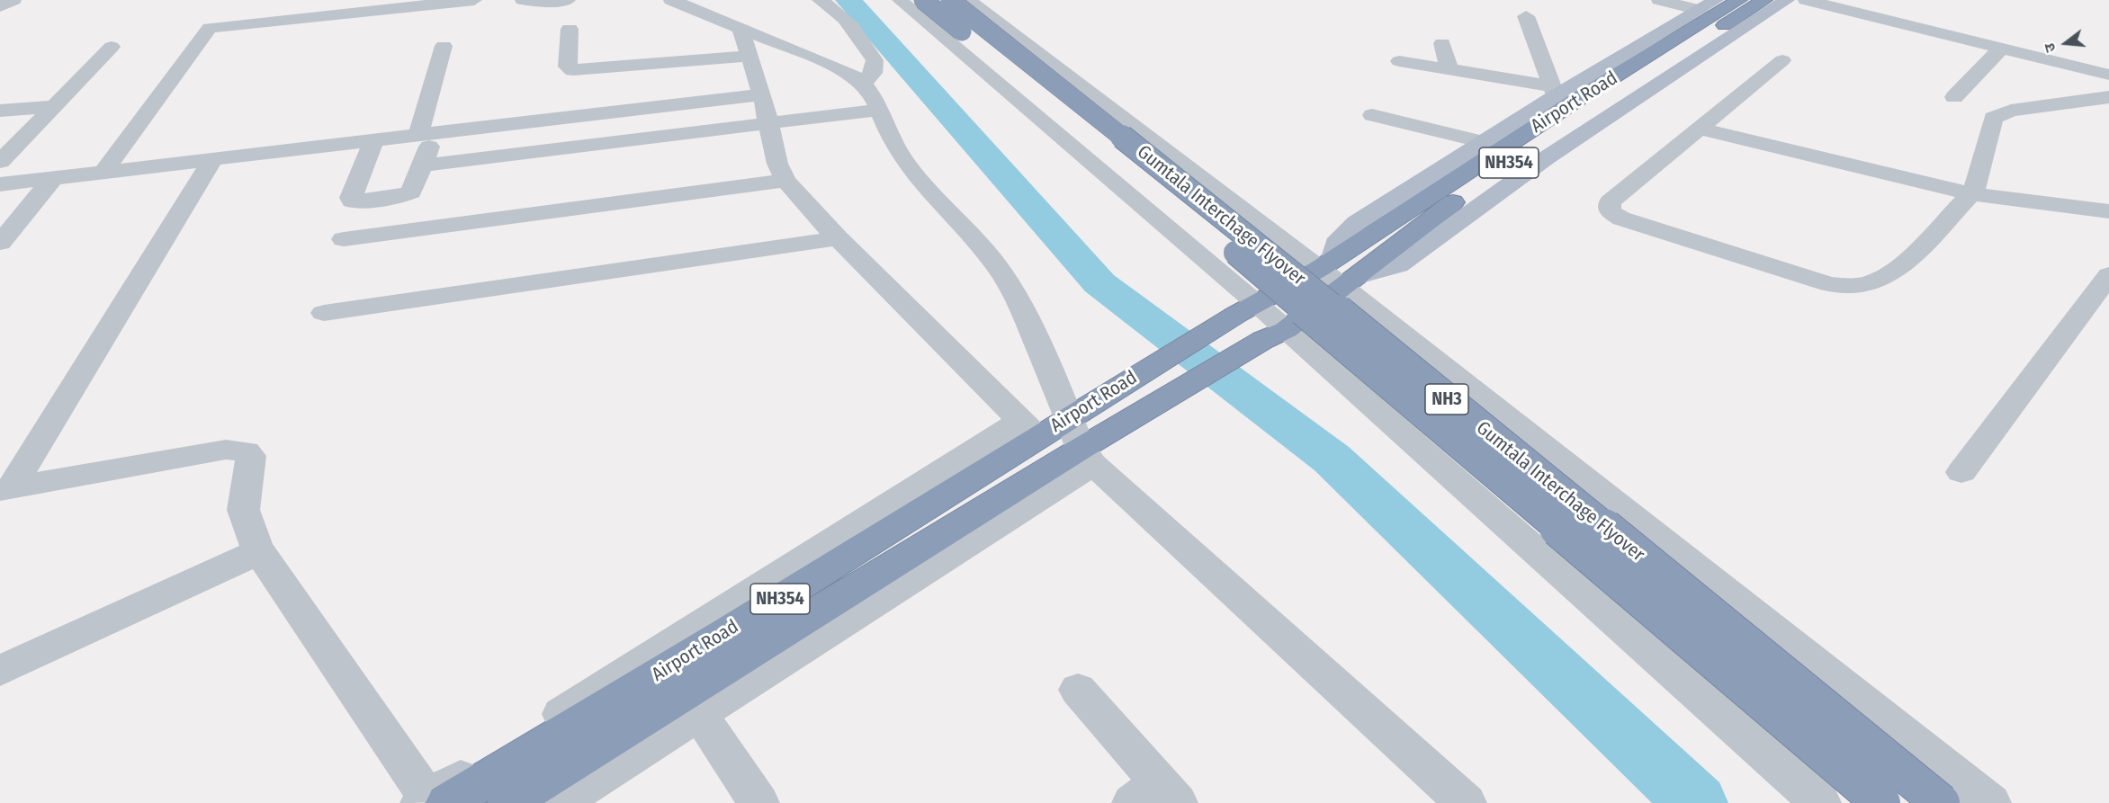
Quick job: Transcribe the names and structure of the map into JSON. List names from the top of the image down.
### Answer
{
  "streets": {
    "highway": [
      "Airport Road",
      "NH354",
      "Gumtala Interchage Flyover",
      "NH3"
    ]
  },
  "north": "left"
}
